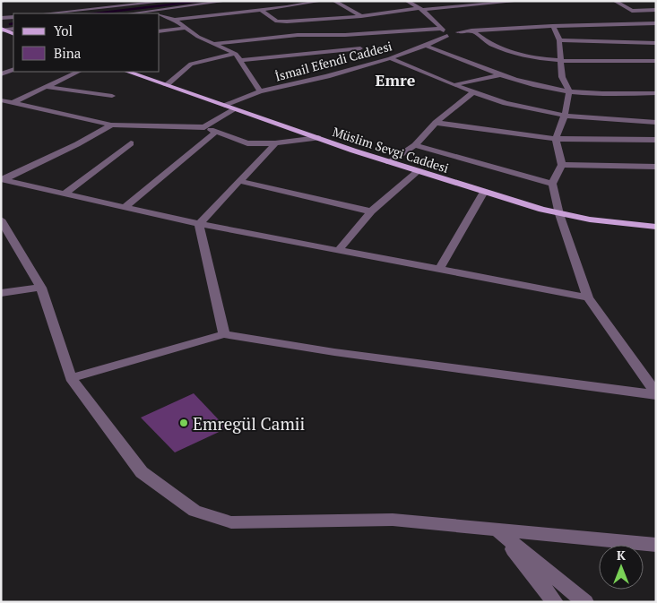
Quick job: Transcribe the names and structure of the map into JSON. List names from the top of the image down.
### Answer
{
  "streets": {
    "main road": ["Müslim Sevgi Caddesi"],
    "street": ["İsmail Efendi Caddesi"]
  },
  "crossings": [
    ["İsmail Efendi Caddesi", "Müslim Sevgi Caddesi"]
  ],
  "districts": ["Emre"],
  "places": ["Emregül Camii"],
  "legend": ["Yol", "Bina"],
  "north": "top"
}
